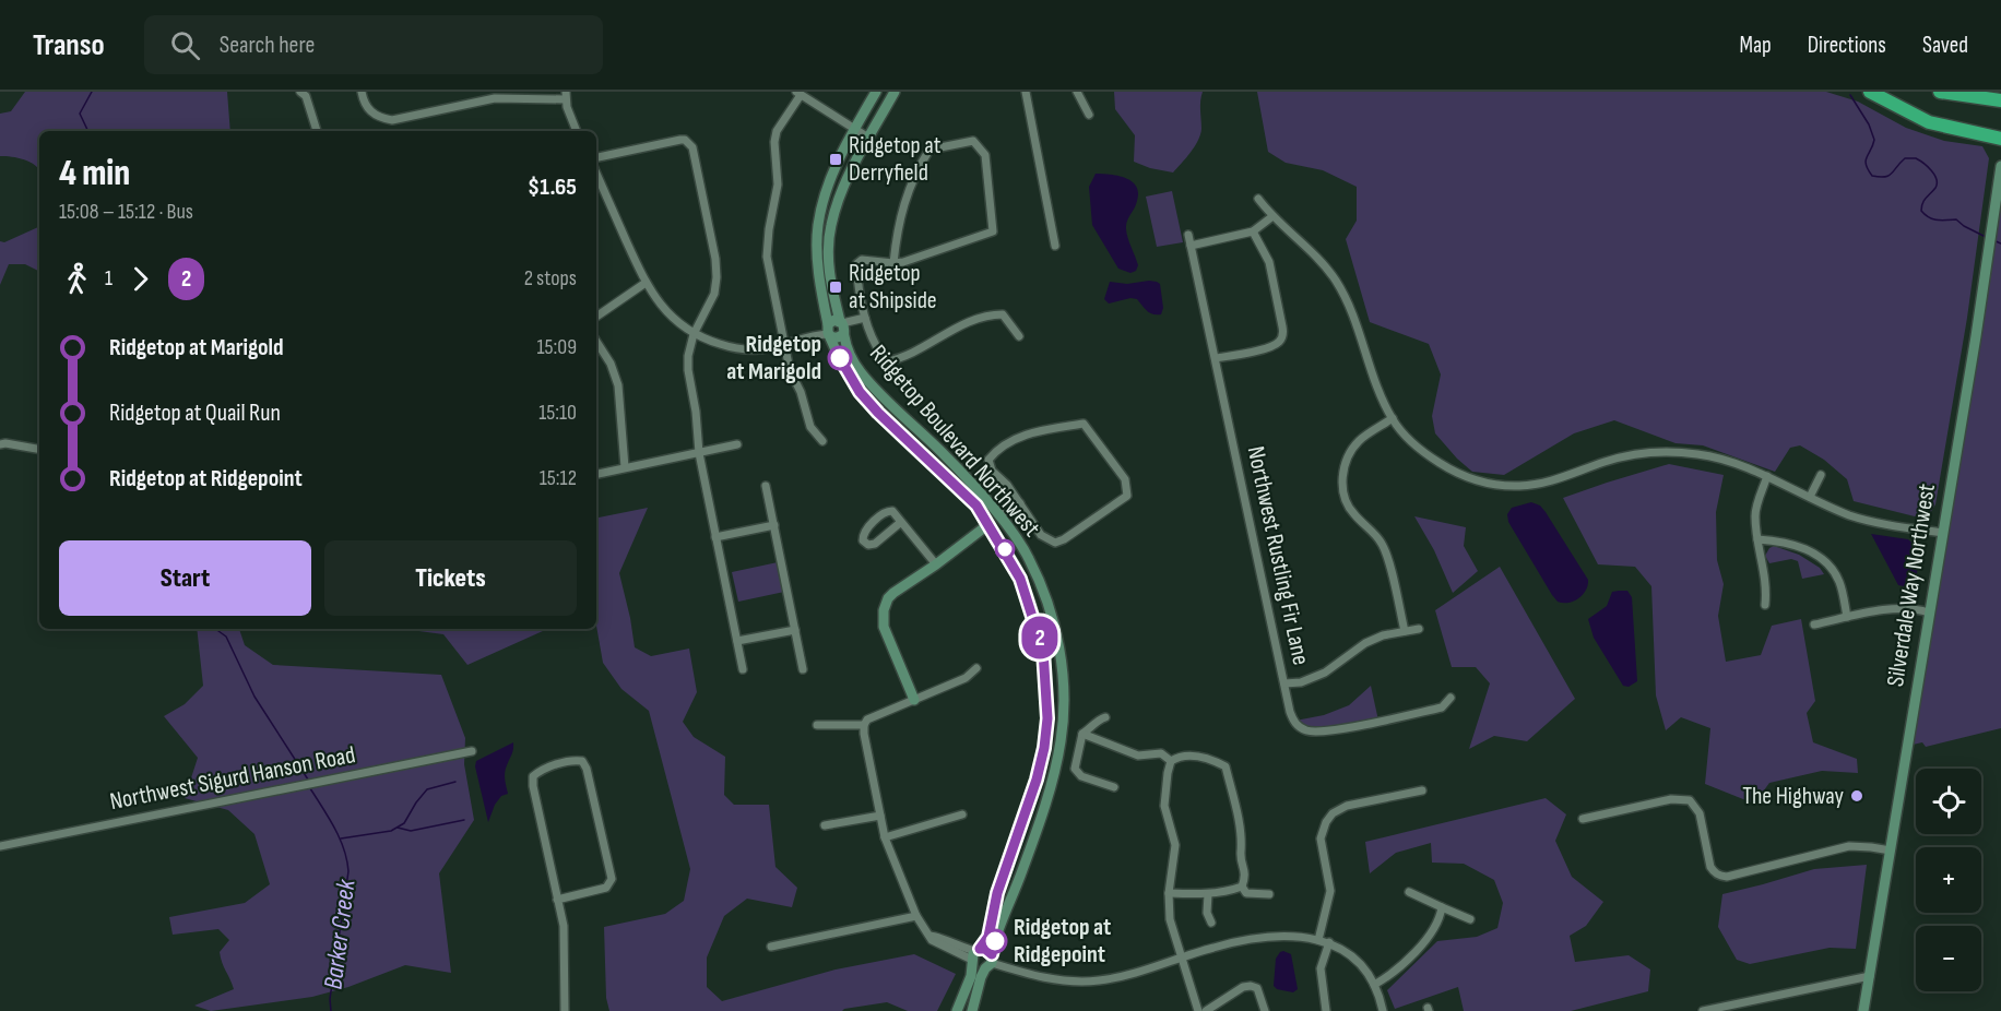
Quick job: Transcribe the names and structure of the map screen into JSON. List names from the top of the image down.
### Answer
{
  "streets": {
    "main road": ["Ridgetop Boulevard Northwest", "Silverdale Way Northwest"],
    "street": ["Northwest Rustling Fir Lane", "Northwest Sigurd Hanson Road"]
  },
  "water": ["Barker Creek"],
  "places": {
    "transit": ["Ridgetop at Derryfield", "Ridgetop at Shipside"],
    "other": ["Ridgetop at Marigold", "The Highway", "Ridgetop at Ridgepoint"]
  },
  "lines": ["bus line 2"],
  "page": {
    "header": "Transo",
    "search": "Search here",
    "nav": ["Map", "Directions", "Saved"],
    "on_map": "2",
    "heading": ["4 min", "15:08 – 15:12 · Bus", "$1.65"],
    "legs": ["1", "2", "2 stops"],
    "list": [
      {
        "name": "Ridgetop at Marigold",
        "value": "15:09"
      },
      {
        "name": "Ridgetop at Quail Run",
        "value": "15:10"
      },
      {
        "name": "Ridgetop at Ridgepoint",
        "value": "15:12"
      }
    ],
    "buttons": ["Start", "Tickets"],
    "map_buttons": ["+", "−"]
  }
}
